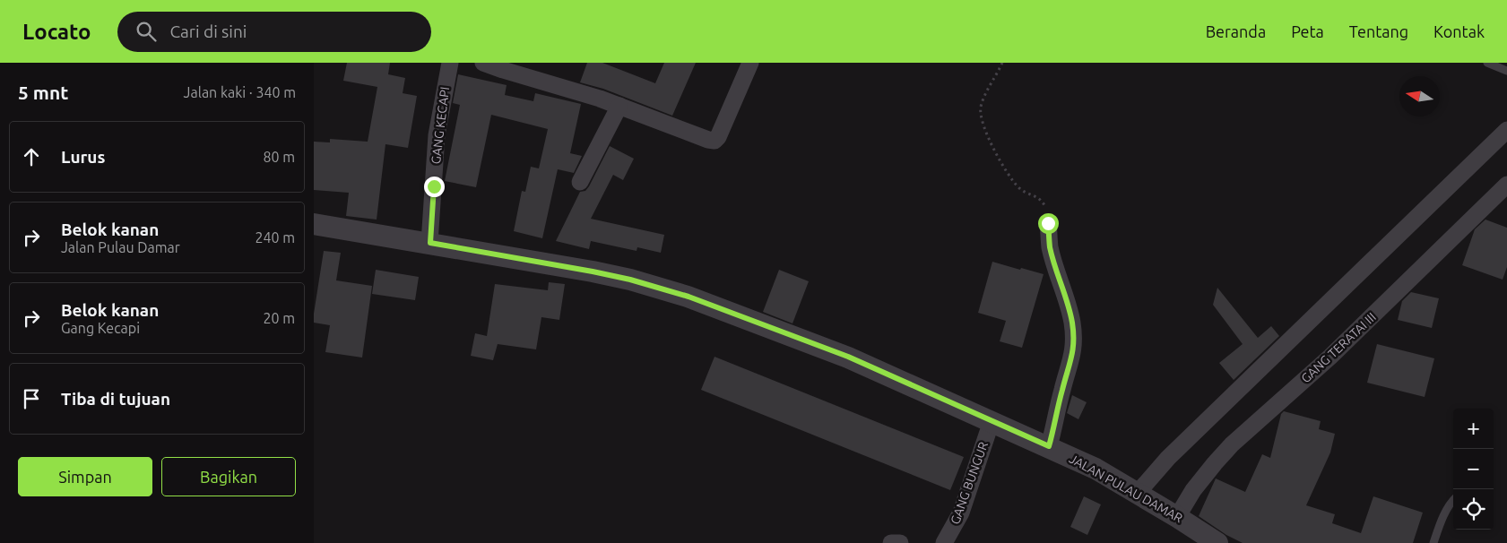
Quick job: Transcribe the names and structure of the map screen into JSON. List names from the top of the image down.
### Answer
{
  "streets": {
    "street": [
      "GANG KECAPI",
      "GANG TERATAI III",
      "GANG BUNGUR",
      "JALAN PULAU DAMAR"
    ]
  },
  "crossings": [
    ["GANG KECAPI", "JALAN PULAU DAMAR"],
    ["GANG TERATAI III", "JALAN PULAU DAMAR"],
    ["GANG BUNGUR", "JALAN PULAU DAMAR"]
  ],
  "north": "left",
  "page": {
    "header": "Locato",
    "search": "Cari di sini",
    "nav": [
      "Beranda",
      "Peta",
      "Tentang",
      "Kontak"
    ],
    "heading": ["5 mnt", "Jalan kaki · 340 m"],
    "list": [
      ["Lurus", "80 m"],
      ["Belok kanan", "Jalan Pulau Damar", "240 m"],
      ["Belok kanan", "Gang Kecapi", "20 m"],
      "Tiba di tujuan"
    ],
    "map_buttons": ["+", "−"],
    "buttons": ["Simpan", "Bagikan"]
  }
}
